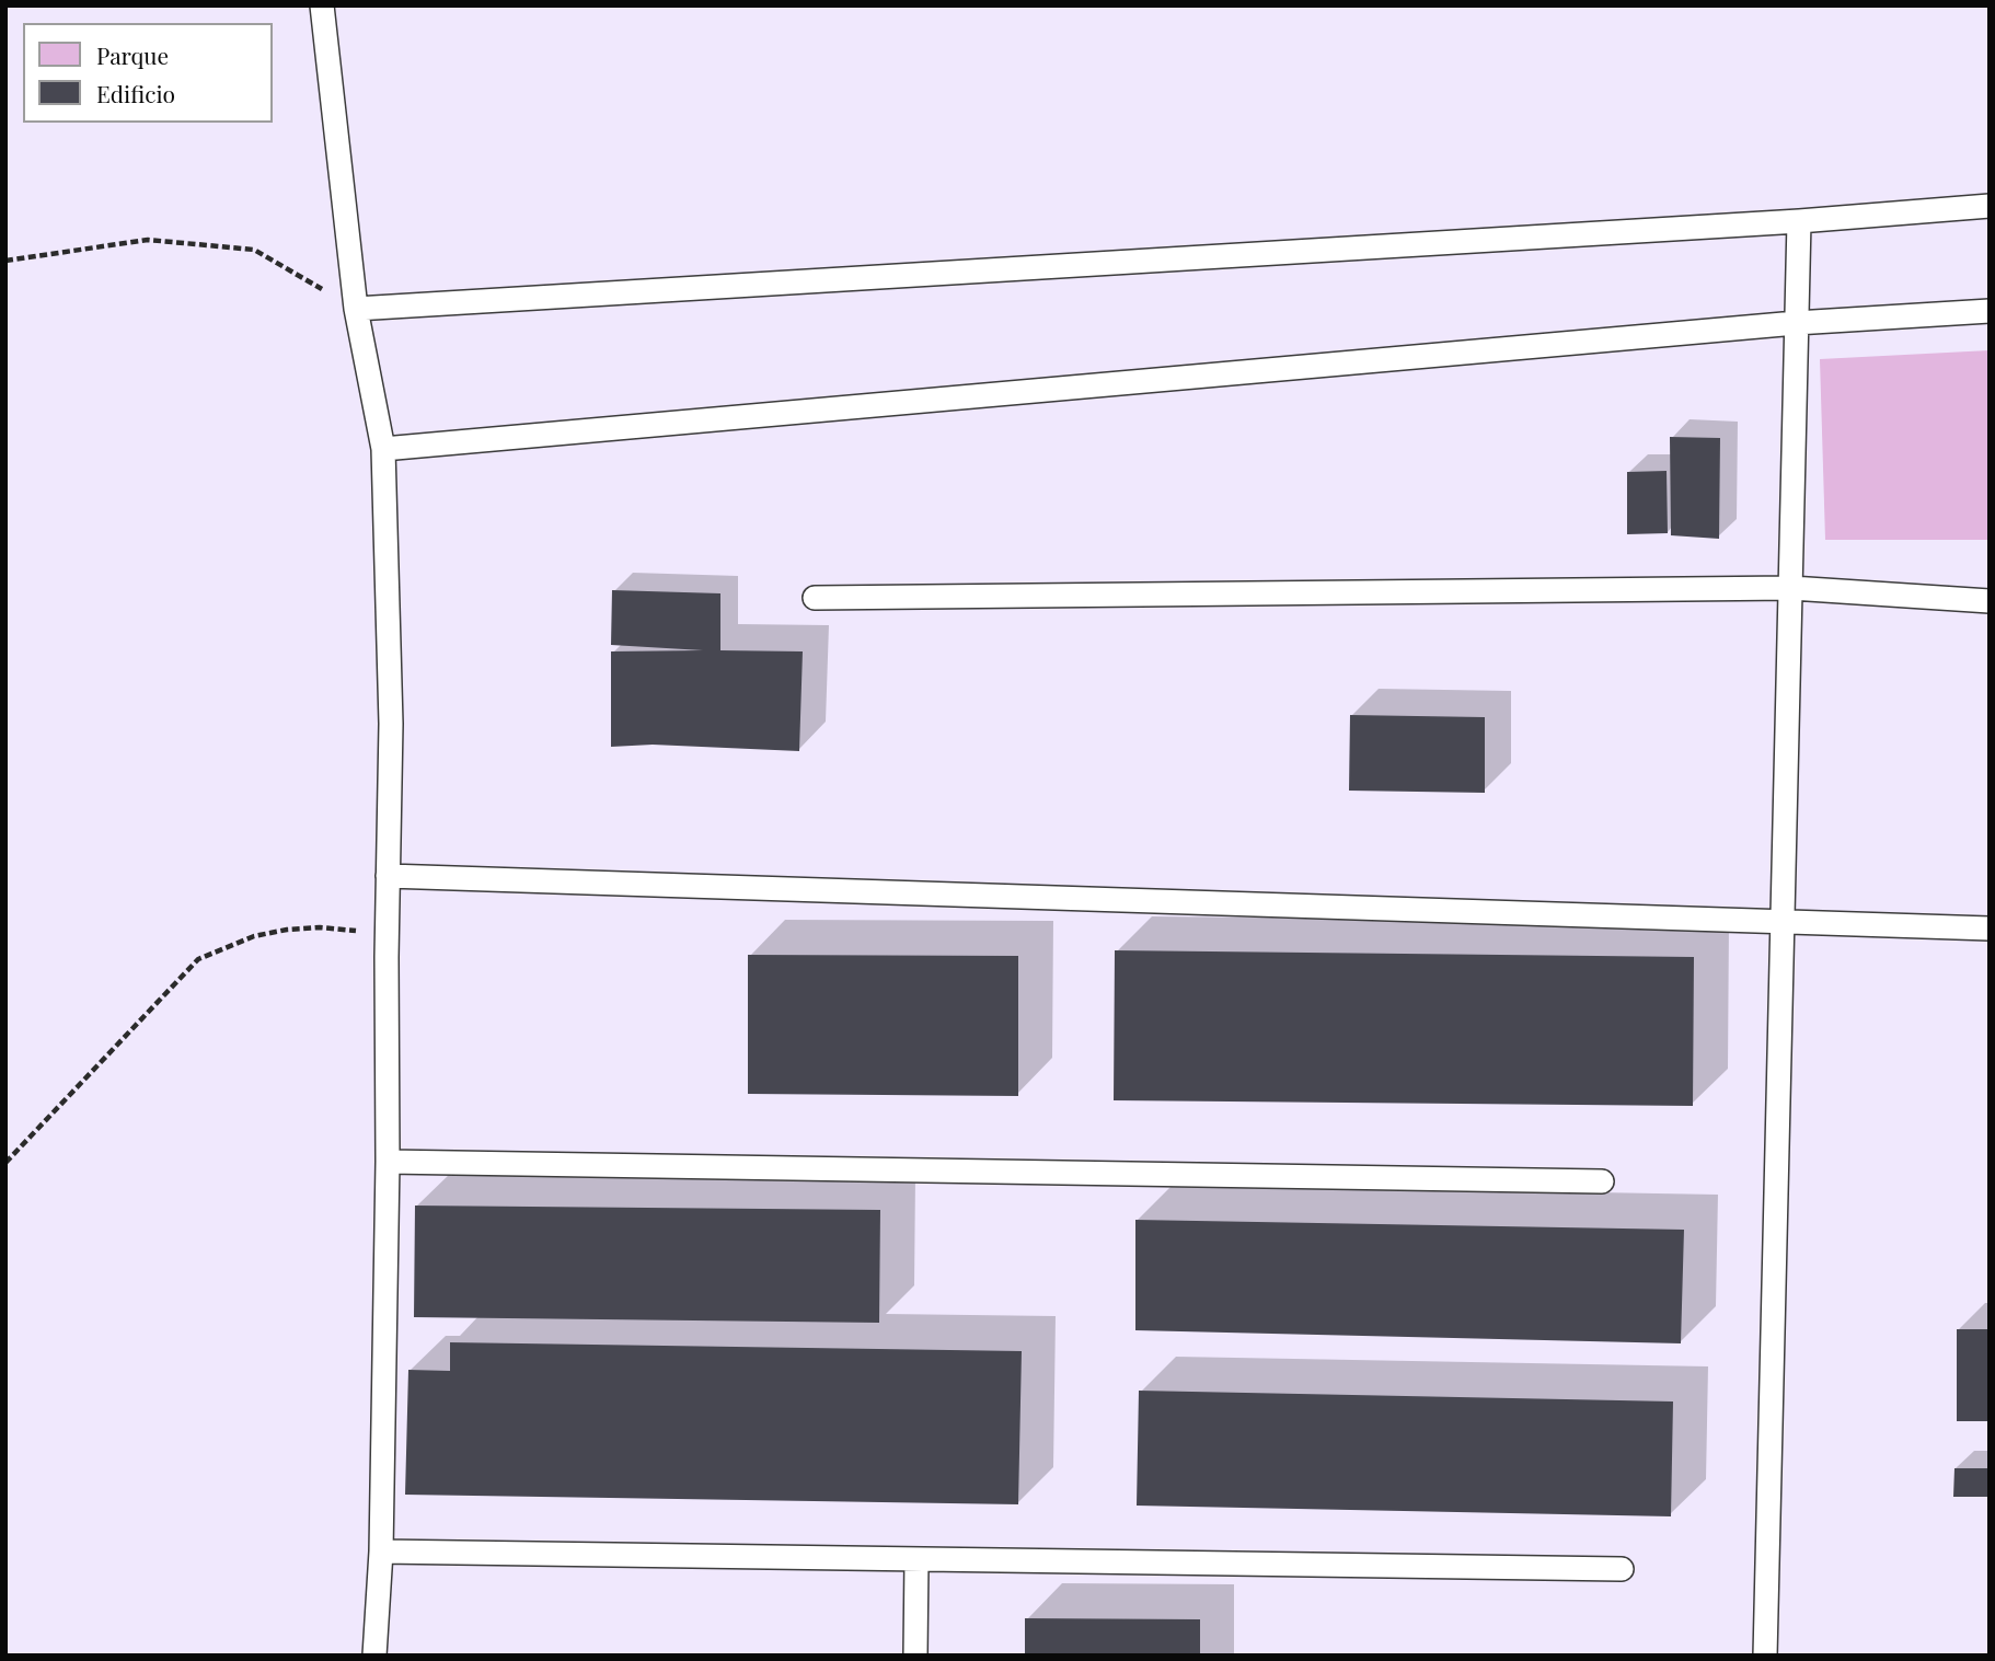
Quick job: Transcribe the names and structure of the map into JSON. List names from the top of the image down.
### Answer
{
  "legend": ["Parque", "Edificio"]
}
